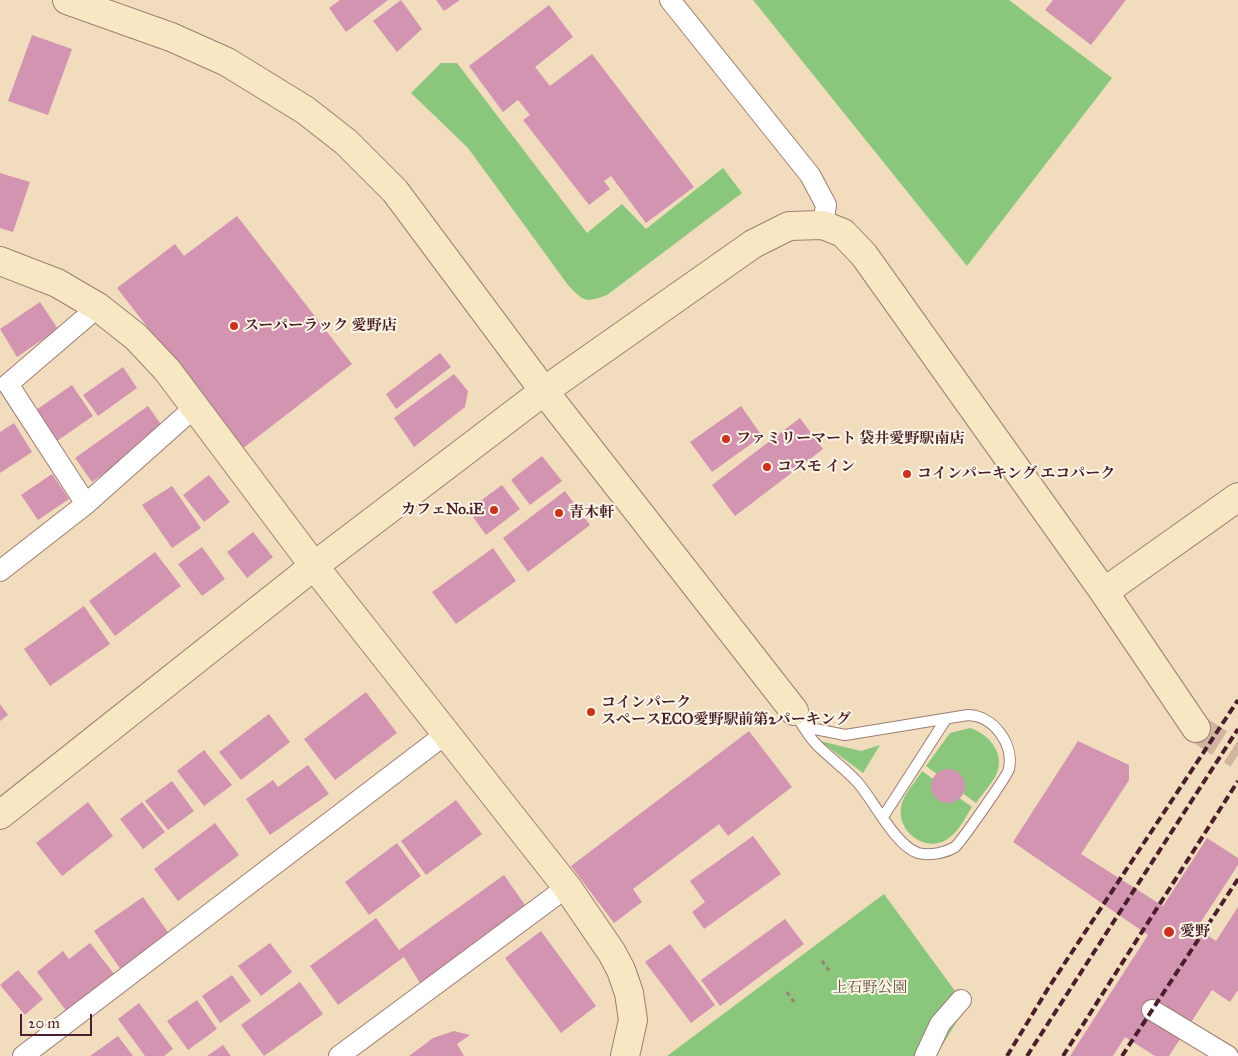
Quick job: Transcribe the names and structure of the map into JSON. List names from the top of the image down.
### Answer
{
  "parks": ["上石野公園"],
  "places": [
    "スーパーラック 愛野店",
    "ファミリーマート 袋井愛野駅南店",
    "コスモ イン",
    "コインパーキング エコパーク",
    "カフェNo.iE",
    "青木軒",
    "コインパーク スペースECO愛野駅前第2パーキング",
    "愛野"
  ],
  "scale_bar": "20 m"
}
